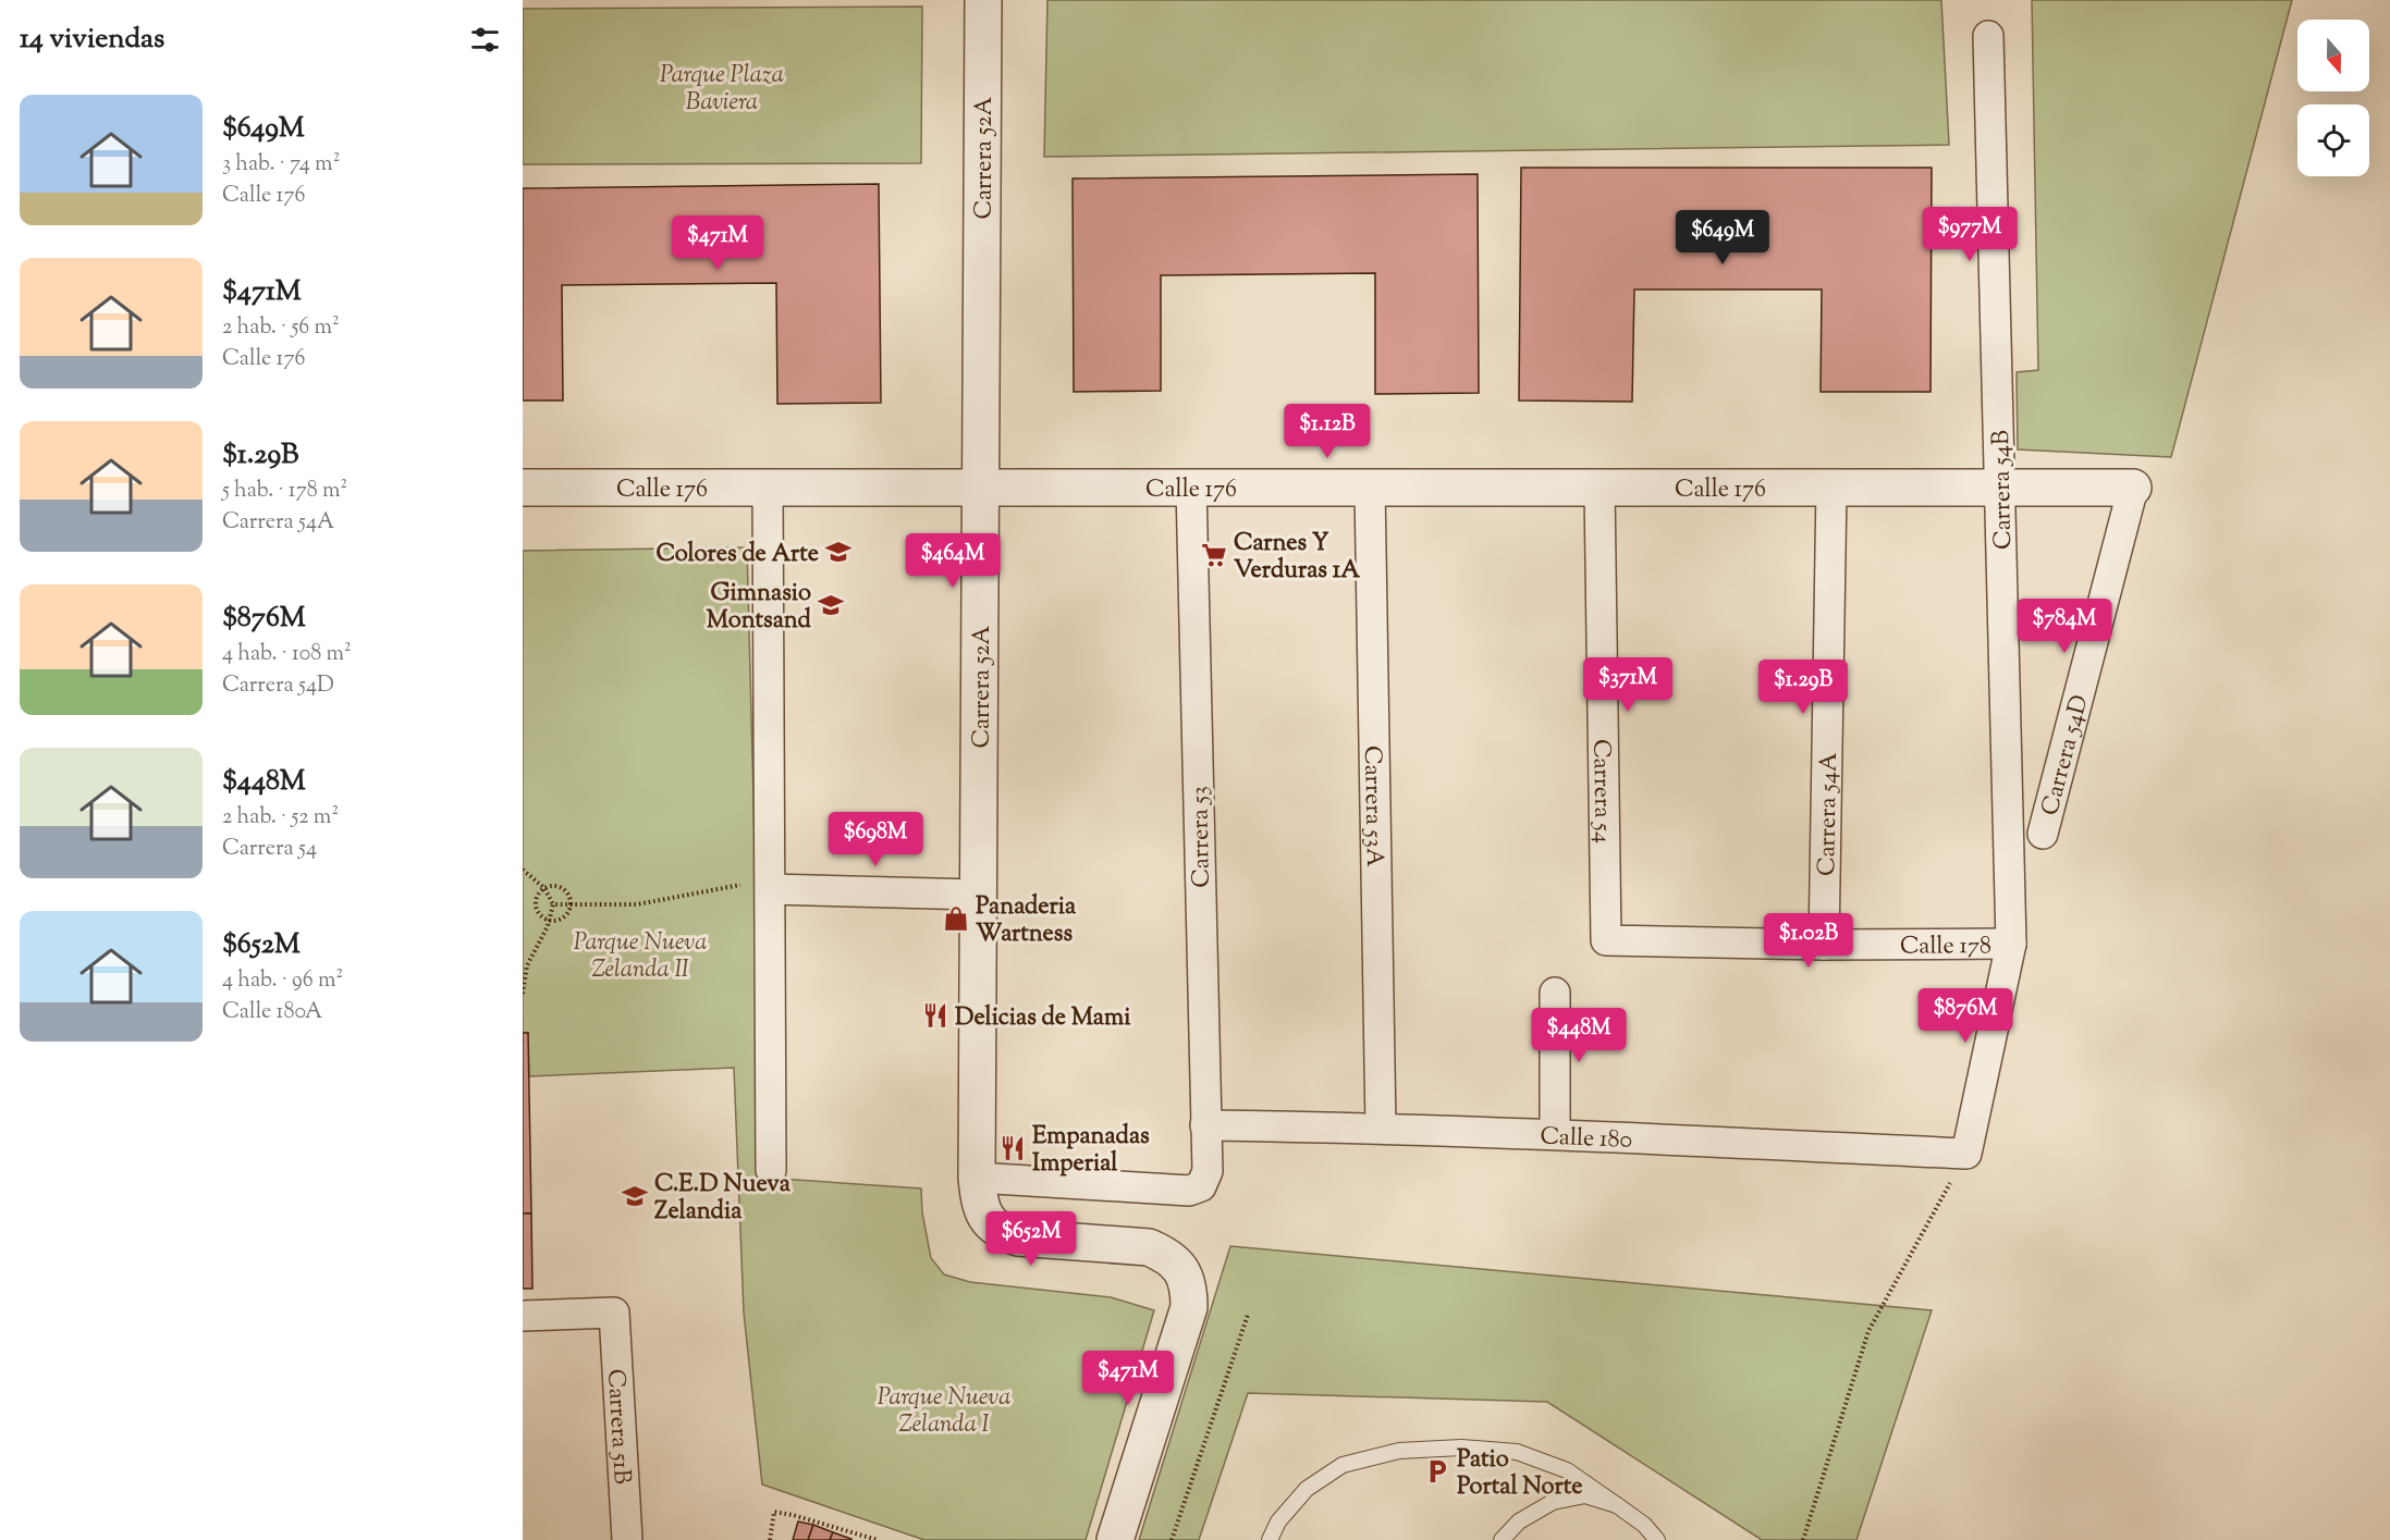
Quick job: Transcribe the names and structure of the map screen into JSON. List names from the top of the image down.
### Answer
{
  "streets": {
    "street": [
      "Carrera 52A",
      "Calle 176",
      "Carrera 54B",
      "Carrera 54D",
      "Carrera 54",
      "Carrera 53A",
      "Carrera 54A",
      "Carrera 53",
      "Calle 178",
      "Calle 180",
      "Carrera 51B"
    ]
  },
  "crossings": [
    ["Carrera 52A", "Calle 176"],
    ["Carrera 52A", "Carrera 53"],
    ["Calle 176", "Carrera 54B"],
    ["Calle 176", "Carrera 54D"],
    ["Calle 176", "Carrera 54"],
    ["Calle 176", "Carrera 53A"],
    ["Calle 176", "Carrera 54A"],
    ["Calle 176", "Carrera 53"],
    ["Carrera 54B", "Calle 178"],
    ["Carrera 54", "Calle 178"],
    ["Carrera 53A", "Calle 180"],
    ["Carrera 54A", "Calle 178"],
    ["Carrera 53", "Calle 180"]
  ],
  "parks": ["Parque Plaza Baviera", "Parque Nueva Zelanda II", "Parque Nueva Zelanda I"],
  "places": {
    "school or university": ["Colores de Arte", "Gimnasio Montsand", "C.E.D Nueva Zelandia"],
    "supermarket": ["Carnes Y Verduras 1A"],
    "shop": ["Panaderia Wartness"],
    "restaurant": ["Delicias de Mami", "Empanadas Imperial"],
    "parking": ["Patio Portal Norte"]
  },
  "north": "bottom",
  "page": {
    "heading": "14 viviendas",
    "list": [
      {
        "name": "$649M",
        "note": "3 hab. · 74 m² · Calle 176"
      },
      {
        "name": "$471M",
        "note": "2 hab. · 56 m² · Calle 176"
      },
      {
        "name": "$1.29B",
        "note": "5 hab. · 178 m² · Carrera 54A"
      },
      {
        "name": "$876M",
        "note": "4 hab. · 108 m² · Carrera 54D"
      },
      {
        "name": "$448M",
        "note": "2 hab. · 52 m² · Carrera 54"
      },
      {
        "name": "$652M",
        "note": "4 hab. · 96 m² · Calle 180A"
      }
    ],
    "price": [
      "$977M",
      "$649M",
      "$471M",
      "$1.12B",
      "$464M",
      "$784M",
      "$371M",
      "$1.29B",
      "$698M",
      "$1.02B",
      "$876M",
      "$448M",
      "$652M",
      "$471M"
    ]
  }
}
